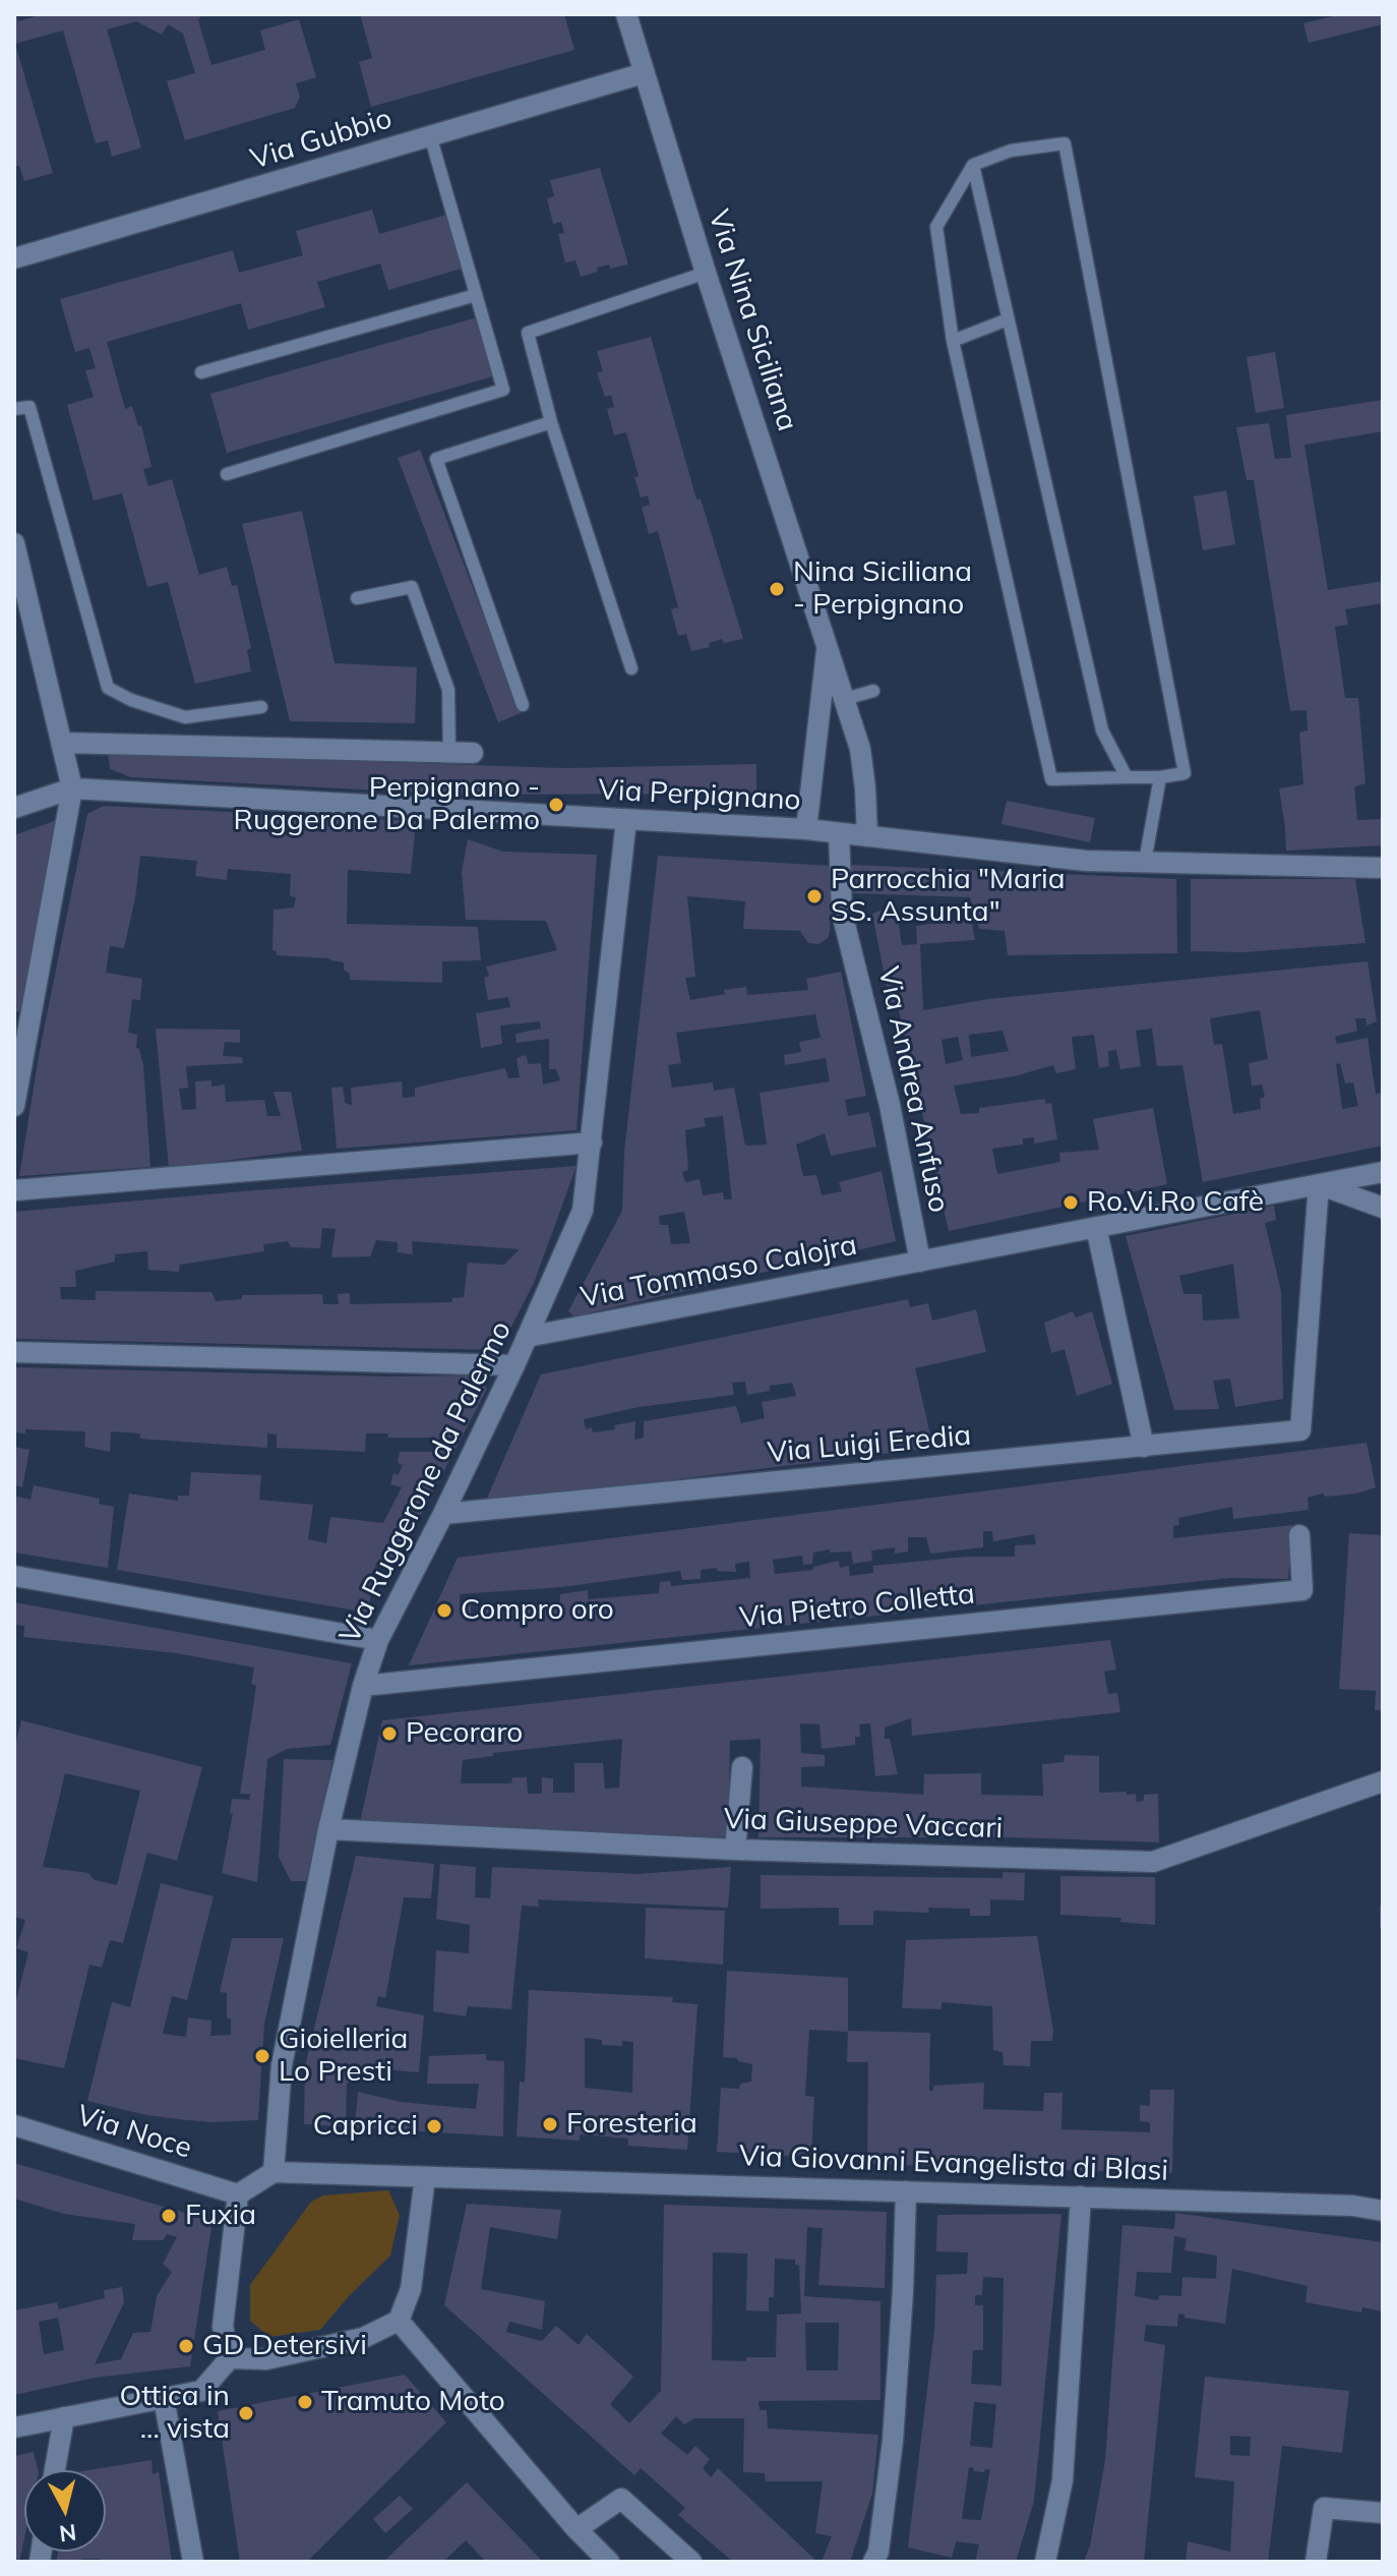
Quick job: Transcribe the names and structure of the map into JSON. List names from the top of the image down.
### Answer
{
  "streets": {
    "street": [
      "Via Gubbio",
      "Via Nina Siciliana",
      "Via Perpignano",
      "Via Andrea Anfuso",
      "Via Tommaso Calojra",
      "Via Luigi Eredia",
      "Via Ruggerone da Palermo",
      "Via Pietro Colletta",
      "Via Giuseppe Vaccari",
      "Via Noce",
      "Via Giovanni Evangelista di Blasi"
    ]
  },
  "crossings": [
    ["Via Gubbio", "Via Nina Siciliana"],
    ["Via Nina Siciliana", "Via Perpignano"],
    ["Via Perpignano", "Via Andrea Anfuso"],
    ["Via Perpignano", "Via Ruggerone da Palermo"],
    ["Via Andrea Anfuso", "Via Tommaso Calojra"],
    ["Via Tommaso Calojra", "Via Luigi Eredia"],
    ["Via Tommaso Calojra", "Via Ruggerone da Palermo"],
    ["Via Luigi Eredia", "Via Ruggerone da Palermo"],
    ["Via Ruggerone da Palermo", "Via Pietro Colletta"],
    ["Via Ruggerone da Palermo", "Via Giuseppe Vaccari"],
    ["Via Ruggerone da Palermo", "Via Giovanni Evangelista di Blasi"]
  ],
  "places": [
    "Nina Siciliana - Perpignano",
    "Perpignano - Ruggerone Da Palermo",
    "Parrocchia \"Maria SS. Assunta\"",
    "Ro.Vi.Ro Cafè",
    "Compro oro",
    "Pecoraro",
    "Gioielleria Lo Presti",
    "Foresteria",
    "Capricci",
    "Fuxia",
    "GD Detersivi",
    "Tramuto Moto",
    "Ottica in ... vista"
  ],
  "north": "bottom"
}
